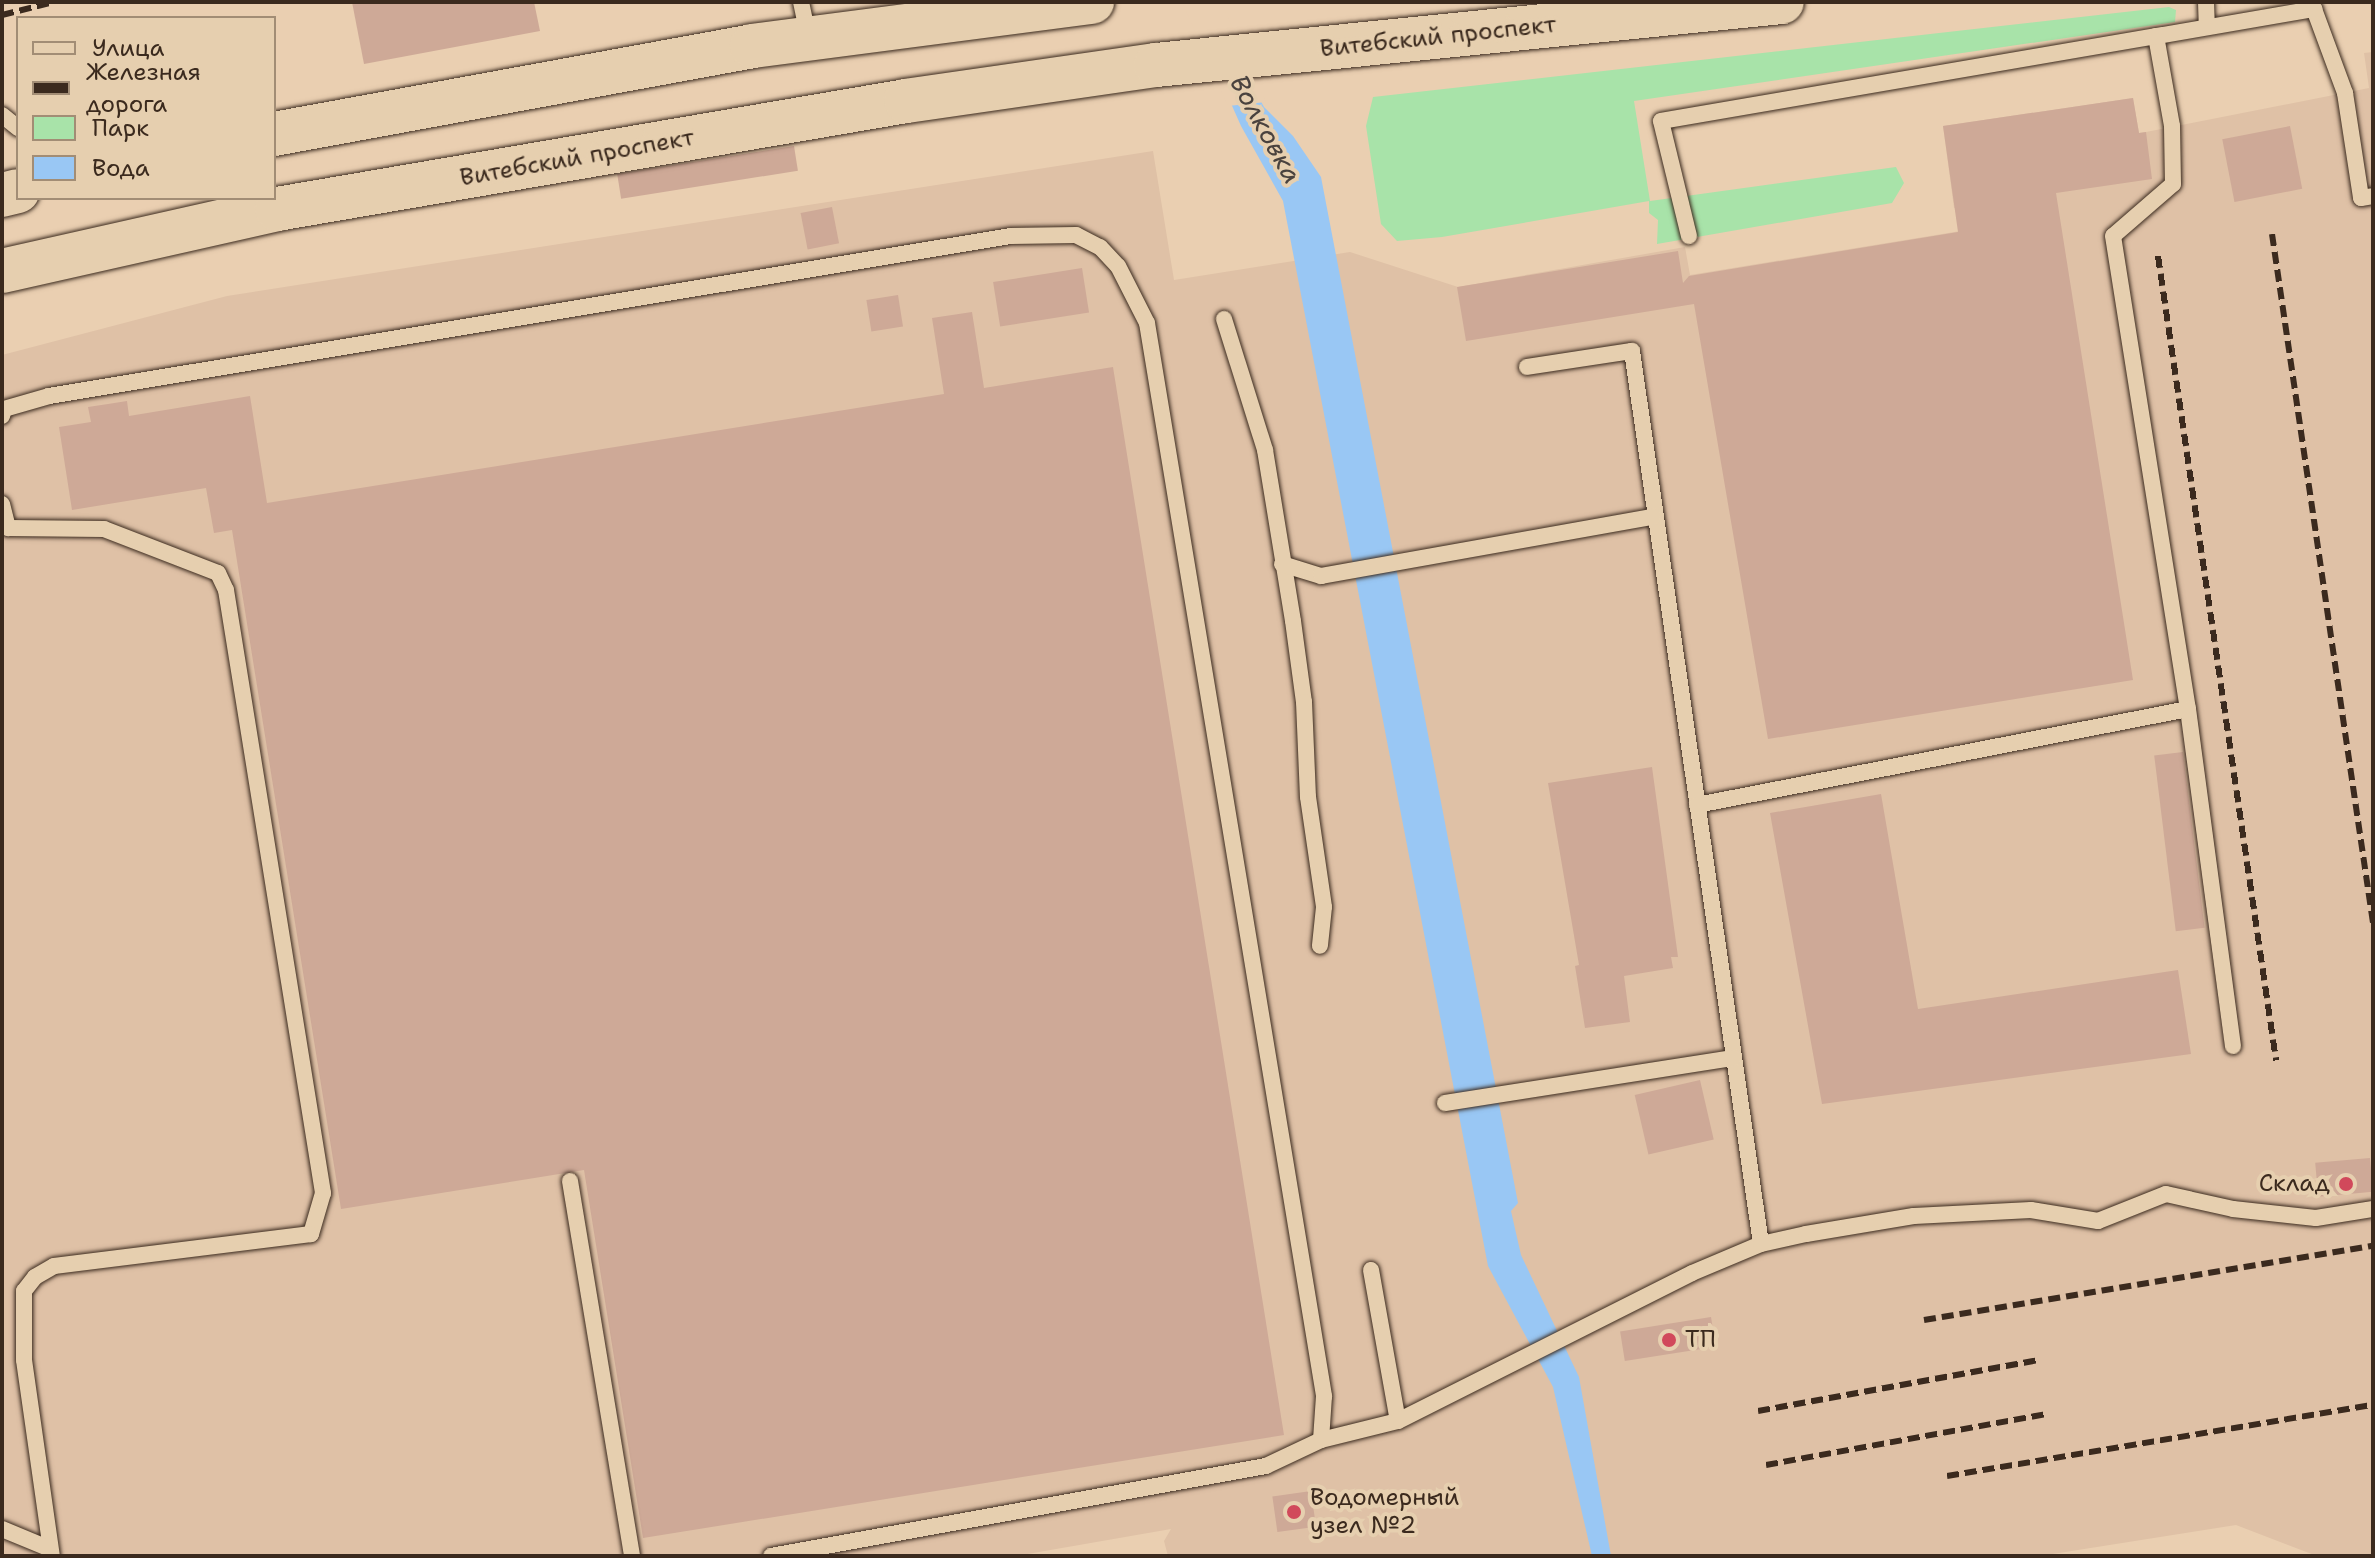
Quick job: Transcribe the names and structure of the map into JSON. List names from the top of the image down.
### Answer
{
  "streets": {
    "main road": ["Витебский проспект"]
  },
  "water": ["Волковка"],
  "places": ["Склад", "ТП", "Водомерный узел №2"],
  "legend": [
    "Улица",
    "Железная дорога",
    "Парк",
    "Вода"
  ]
}
